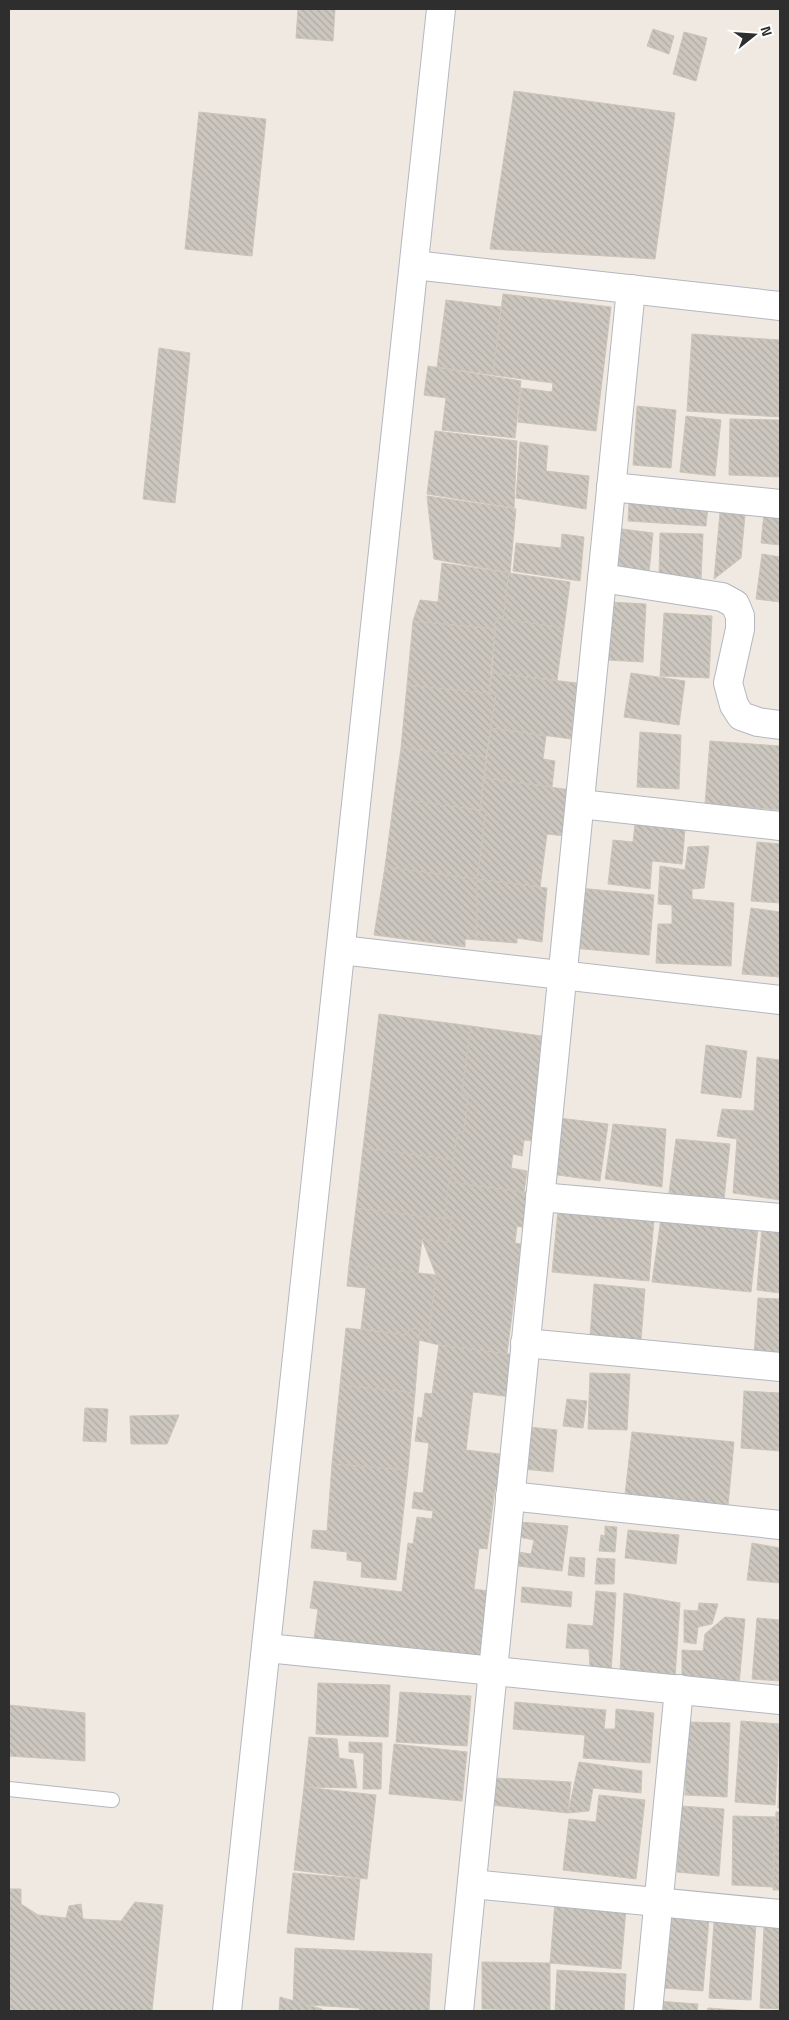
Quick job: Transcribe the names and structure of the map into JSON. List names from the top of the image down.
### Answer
{
  "north": "right"
}
